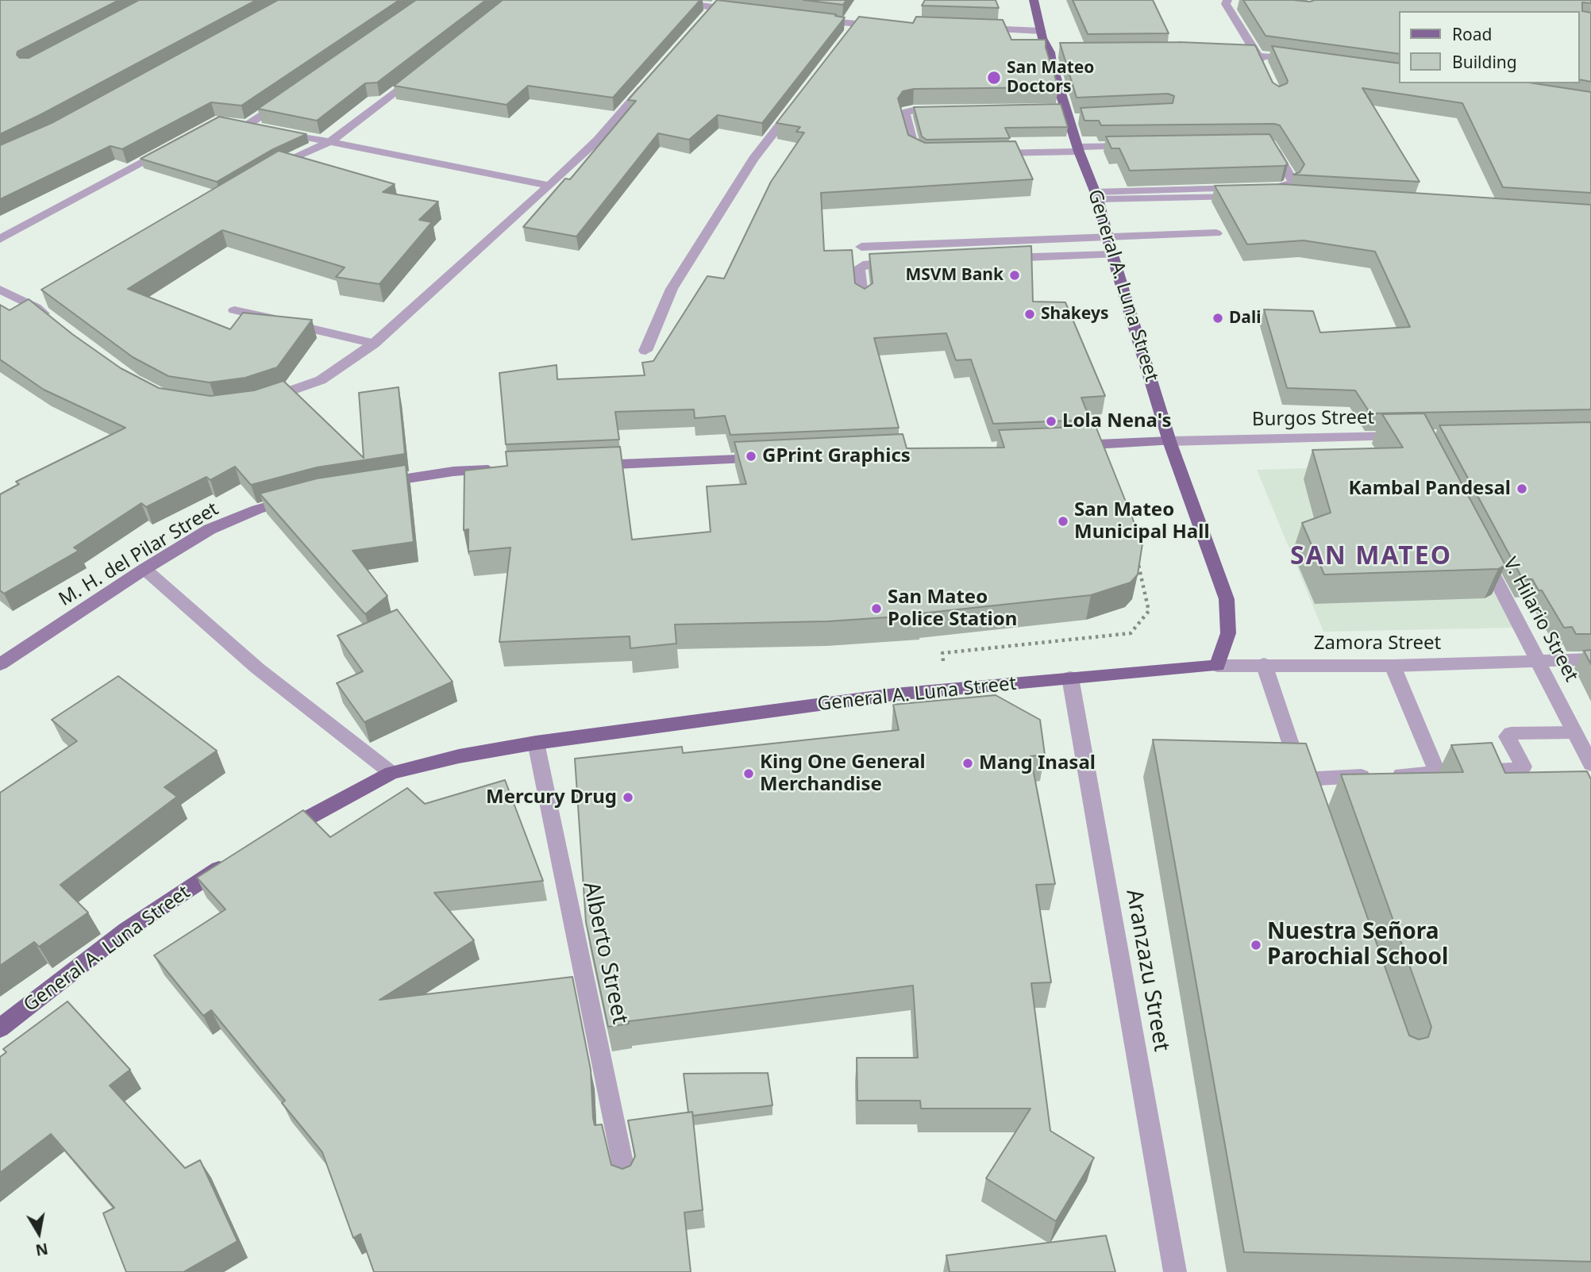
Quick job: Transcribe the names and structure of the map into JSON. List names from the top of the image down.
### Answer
{
  "streets": {
    "main road": ["General A. Luna Street"],
    "street": [
      "Burgos Street",
      "M. H. del Pilar Street",
      "V. Hilario Street",
      "Zamora Street",
      "Alberto Street",
      "Aranzazu Street"
    ]
  },
  "crossings": [
    ["General A. Luna Street", "Burgos Street"],
    ["General A. Luna Street", "Zamora Street"],
    ["General A. Luna Street", "Alberto Street"],
    ["General A. Luna Street", "Aranzazu Street"],
    ["V. Hilario Street", "Zamora Street"]
  ],
  "districts": ["SAN MATEO"],
  "places": [
    "San Mateo Doctors",
    "MSVM Bank",
    "Shakeys",
    "Dali",
    "Lola Nena's",
    "GPrint Graphics",
    "Kambal Pandesal",
    "San Mateo Municipal Hall",
    "San Mateo Police Station",
    "Mang Inasal",
    "King One General Merchandise",
    "Mercury Drug",
    "Nuestra Señora Parochial School"
  ],
  "legend": ["Road", "Building"],
  "north": "bottom"
}
